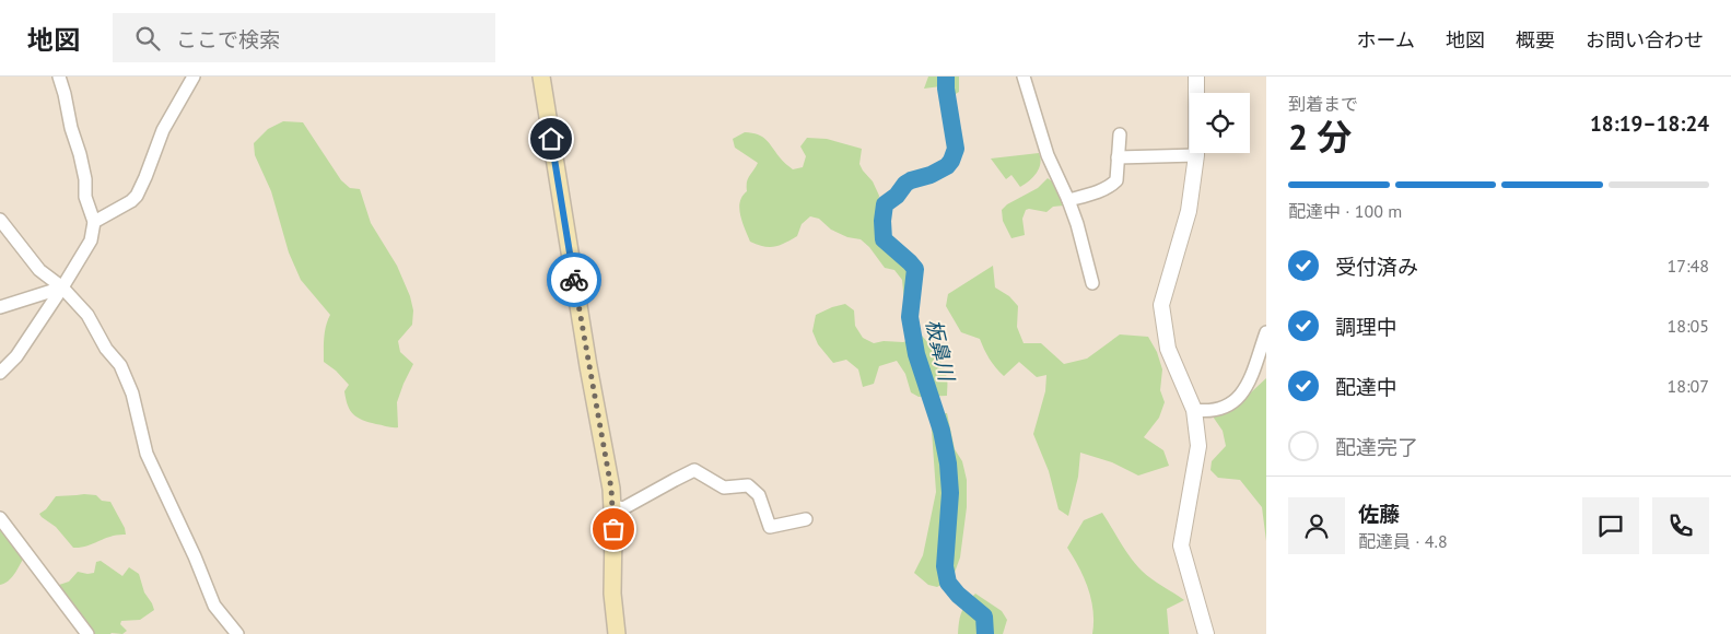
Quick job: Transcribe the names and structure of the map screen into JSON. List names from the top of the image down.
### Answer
{
  "water": ["板鼻川"],
  "page": {
    "header": "地図",
    "search": "ここで検索",
    "nav": [
      "ホーム",
      "地図",
      "概要",
      "お問い合わせ"
    ],
    "heading": ["2 分", "到着まで", "18:19–18:24"],
    "panel": ["佐藤", "配達員 · 4.8"],
    "bar": "配達中 · 100 m",
    "list": [
      ["受付済み", "17:48"],
      ["調理中", "18:05"],
      ["配達中", "18:07"],
      "配達完了"
    ]
  }
}
